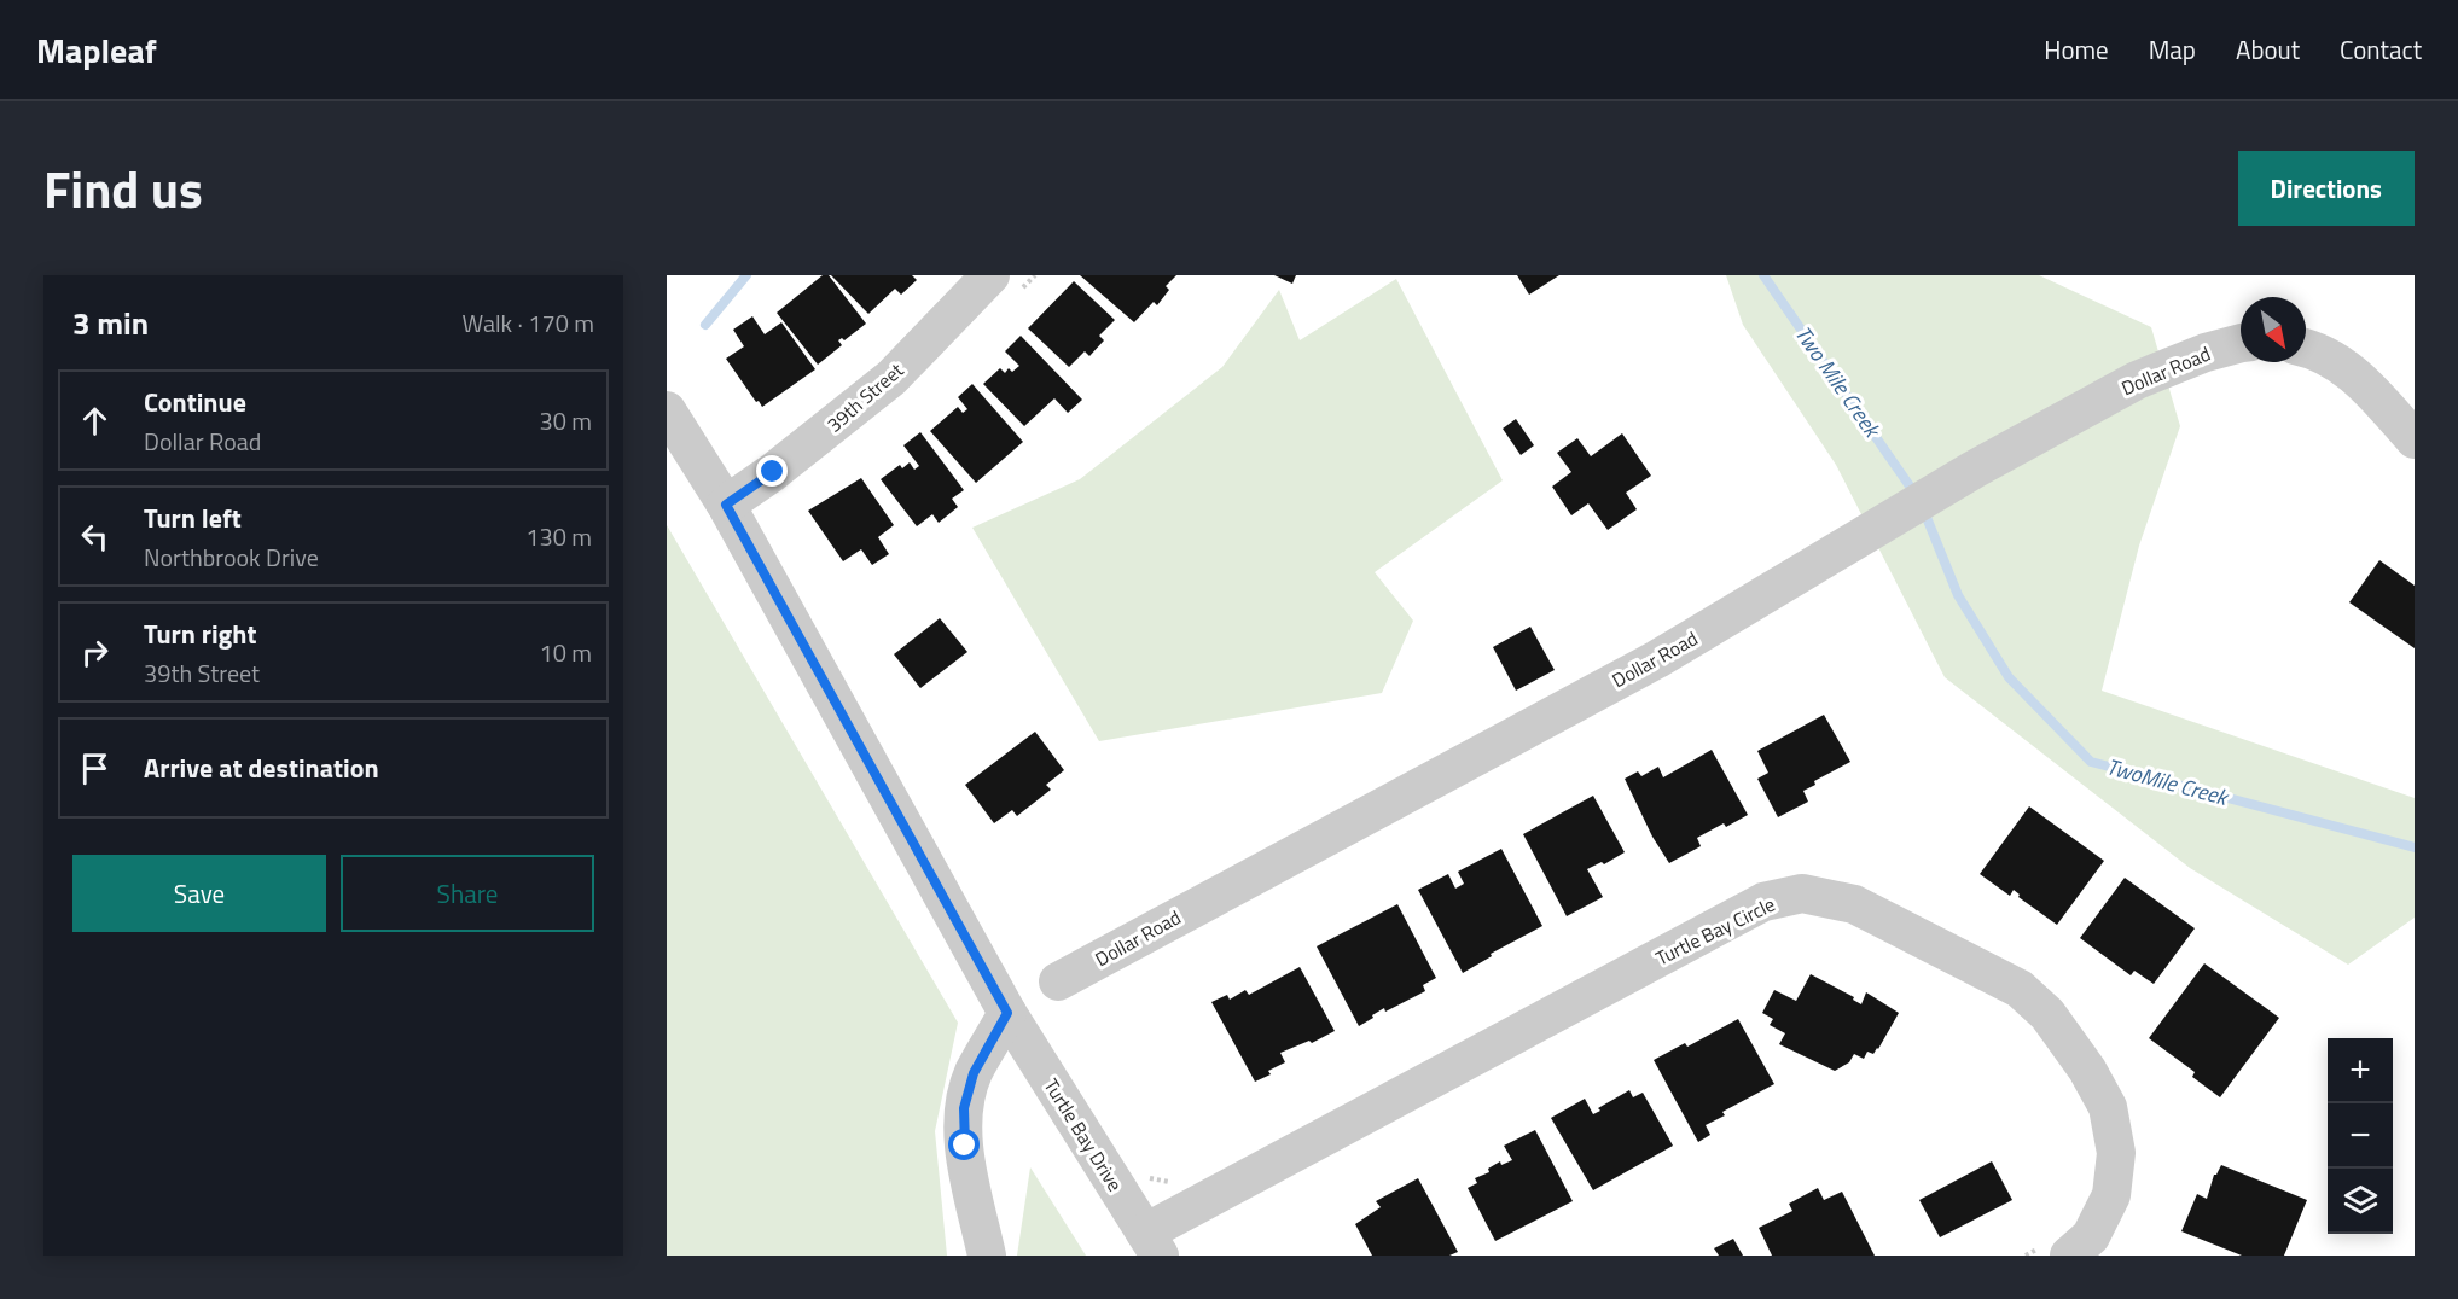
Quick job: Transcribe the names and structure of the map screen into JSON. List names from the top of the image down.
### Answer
{
  "streets": {
    "street": [
      "Dollar Road",
      "39th Street",
      "Turtle Bay Circle",
      "Turtle Bay Drive"
    ]
  },
  "crossings": [
    ["39th Street", "Turtle Bay Drive"],
    ["Turtle Bay Circle", "Turtle Bay Drive"]
  ],
  "water": ["Two Mile Creek", "TwoMile Creek"],
  "north": "bottom right",
  "page": {
    "header": "Mapleaf",
    "nav": [
      "Home",
      "Map",
      "About",
      "Contact"
    ],
    "title": "Find us",
    "buttons": [
      "Directions",
      ["Save", "Share"]
    ],
    "heading": ["3 min", "Walk · 170 m"],
    "list": [
      ["Continue", "Dollar Road", "30 m"],
      ["Turn left", "Northbrook Drive", "130 m"],
      ["Turn right", "39th Street", "10 m"],
      "Arrive at destination"
    ],
    "map_buttons": ["+", "−"]
  }
}
